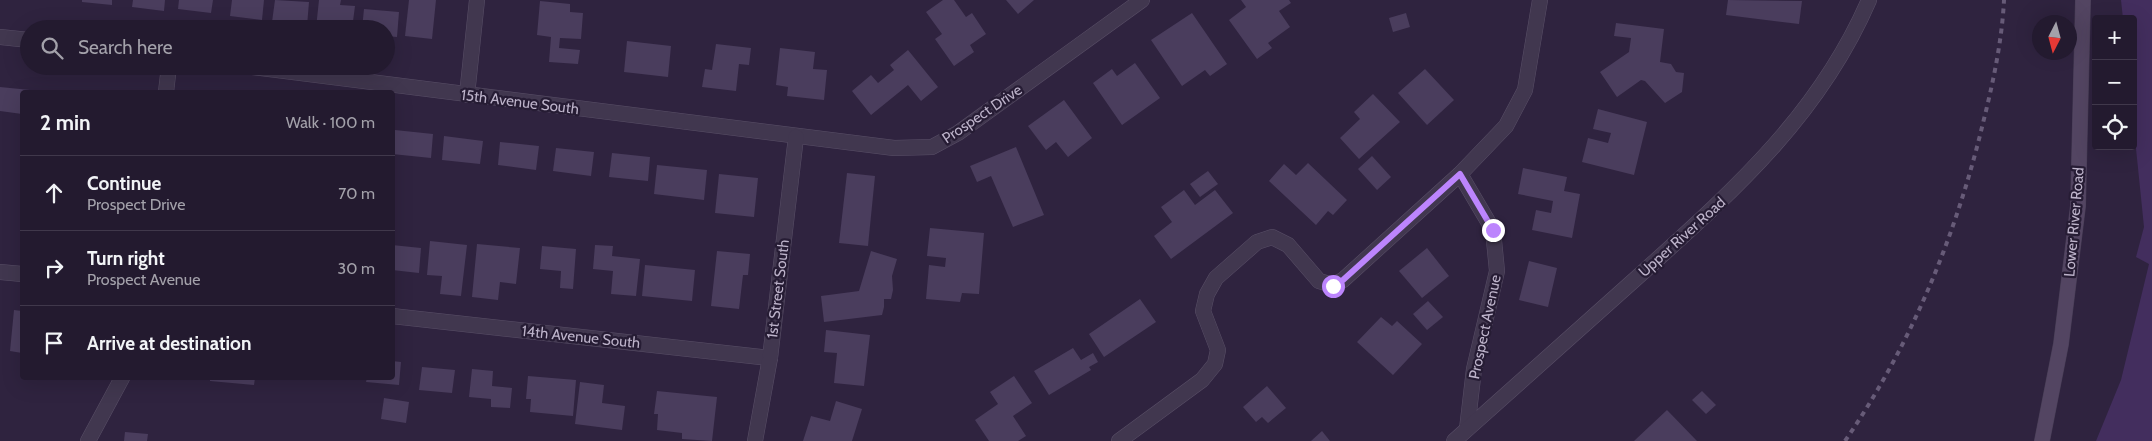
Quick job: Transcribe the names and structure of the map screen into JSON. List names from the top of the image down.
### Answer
{
  "streets": {
    "street": [
      "15th Avenue South",
      "Prospect Drive",
      "Lower River Road",
      "Upper River Road",
      "1st Street South",
      "Prospect Avenue",
      "14th Avenue South"
    ]
  },
  "crossings": [
    ["15th Avenue South", "Prospect Drive"],
    ["15th Avenue South", "1st Street South"],
    ["Prospect Drive", "1st Street South"],
    ["Upper River Road", "Prospect Avenue"],
    ["1st Street South", "14th Avenue South"]
  ],
  "north": "bottom",
  "page": {
    "map_buttons": ["+", "−"],
    "search": "Search here",
    "heading": ["2 min", "Walk · 100 m"],
    "list": [
      ["Continue", "Prospect Drive", "70 m"],
      ["Turn right", "Prospect Avenue", "30 m"],
      "Arrive at destination"
    ]
  }
}
